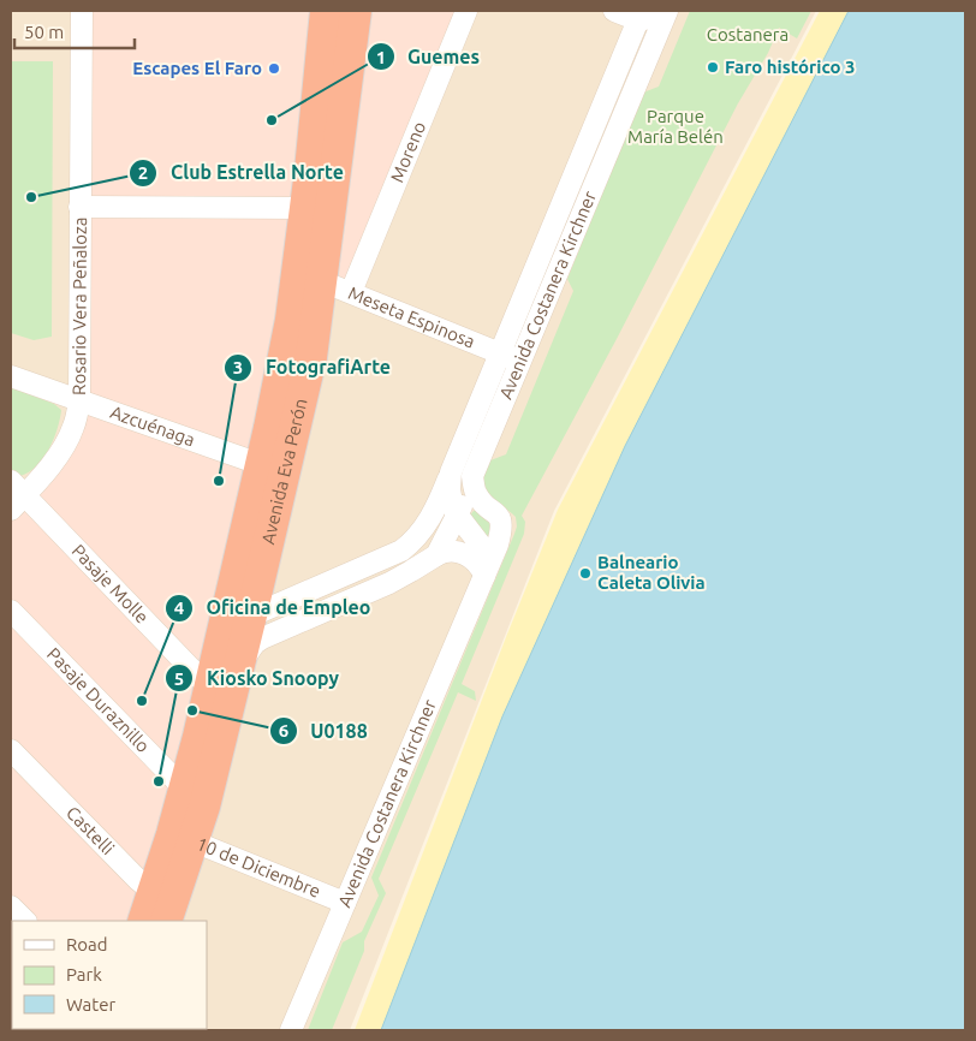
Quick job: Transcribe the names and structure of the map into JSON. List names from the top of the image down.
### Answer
{
  "streets": {
    "highway": ["Avenida Eva Perón"],
    "street": [
      "Moreno",
      "Avenida Costanera Kirchner",
      "Rosario Vera Peñaloza",
      "Meseta Espinosa",
      "Azcuénaga",
      "Pasaje Molle",
      "Pasaje Duraznillo",
      "Castelli",
      "10 de Diciembre"
    ]
  },
  "crossings": [
    ["Moreno", "Meseta Espinosa"],
    ["Avenida Costanera Kirchner", "Meseta Espinosa"],
    ["Avenida Costanera Kirchner", "10 de Diciembre"],
    ["Rosario Vera Peñaloza", "Azcuénaga"],
    ["Rosario Vera Peñaloza", "Pasaje Molle"],
    ["Meseta Espinosa", "Avenida Eva Perón"],
    ["Azcuénaga", "Avenida Eva Perón"],
    ["Avenida Eva Perón", "Pasaje Molle"],
    ["Avenida Eva Perón", "Pasaje Duraznillo"],
    ["Avenida Eva Perón", "Castelli"],
    ["Avenida Eva Perón", "10 de Diciembre"]
  ],
  "parks": ["Costanera", "Parque María Belén"],
  "places": [
    "Faro histórico 3",
    "Escapes El Faro",
    "Guemes",
    "Club Estrella Norte",
    "FotografiArte",
    "Balneario Caleta Olivia",
    "Oficina de Empleo",
    "U0188",
    "Kiosko Snoopy"
  ],
  "legend": ["Road", "Park", "Water"],
  "scale_bar": "50 m"
}
